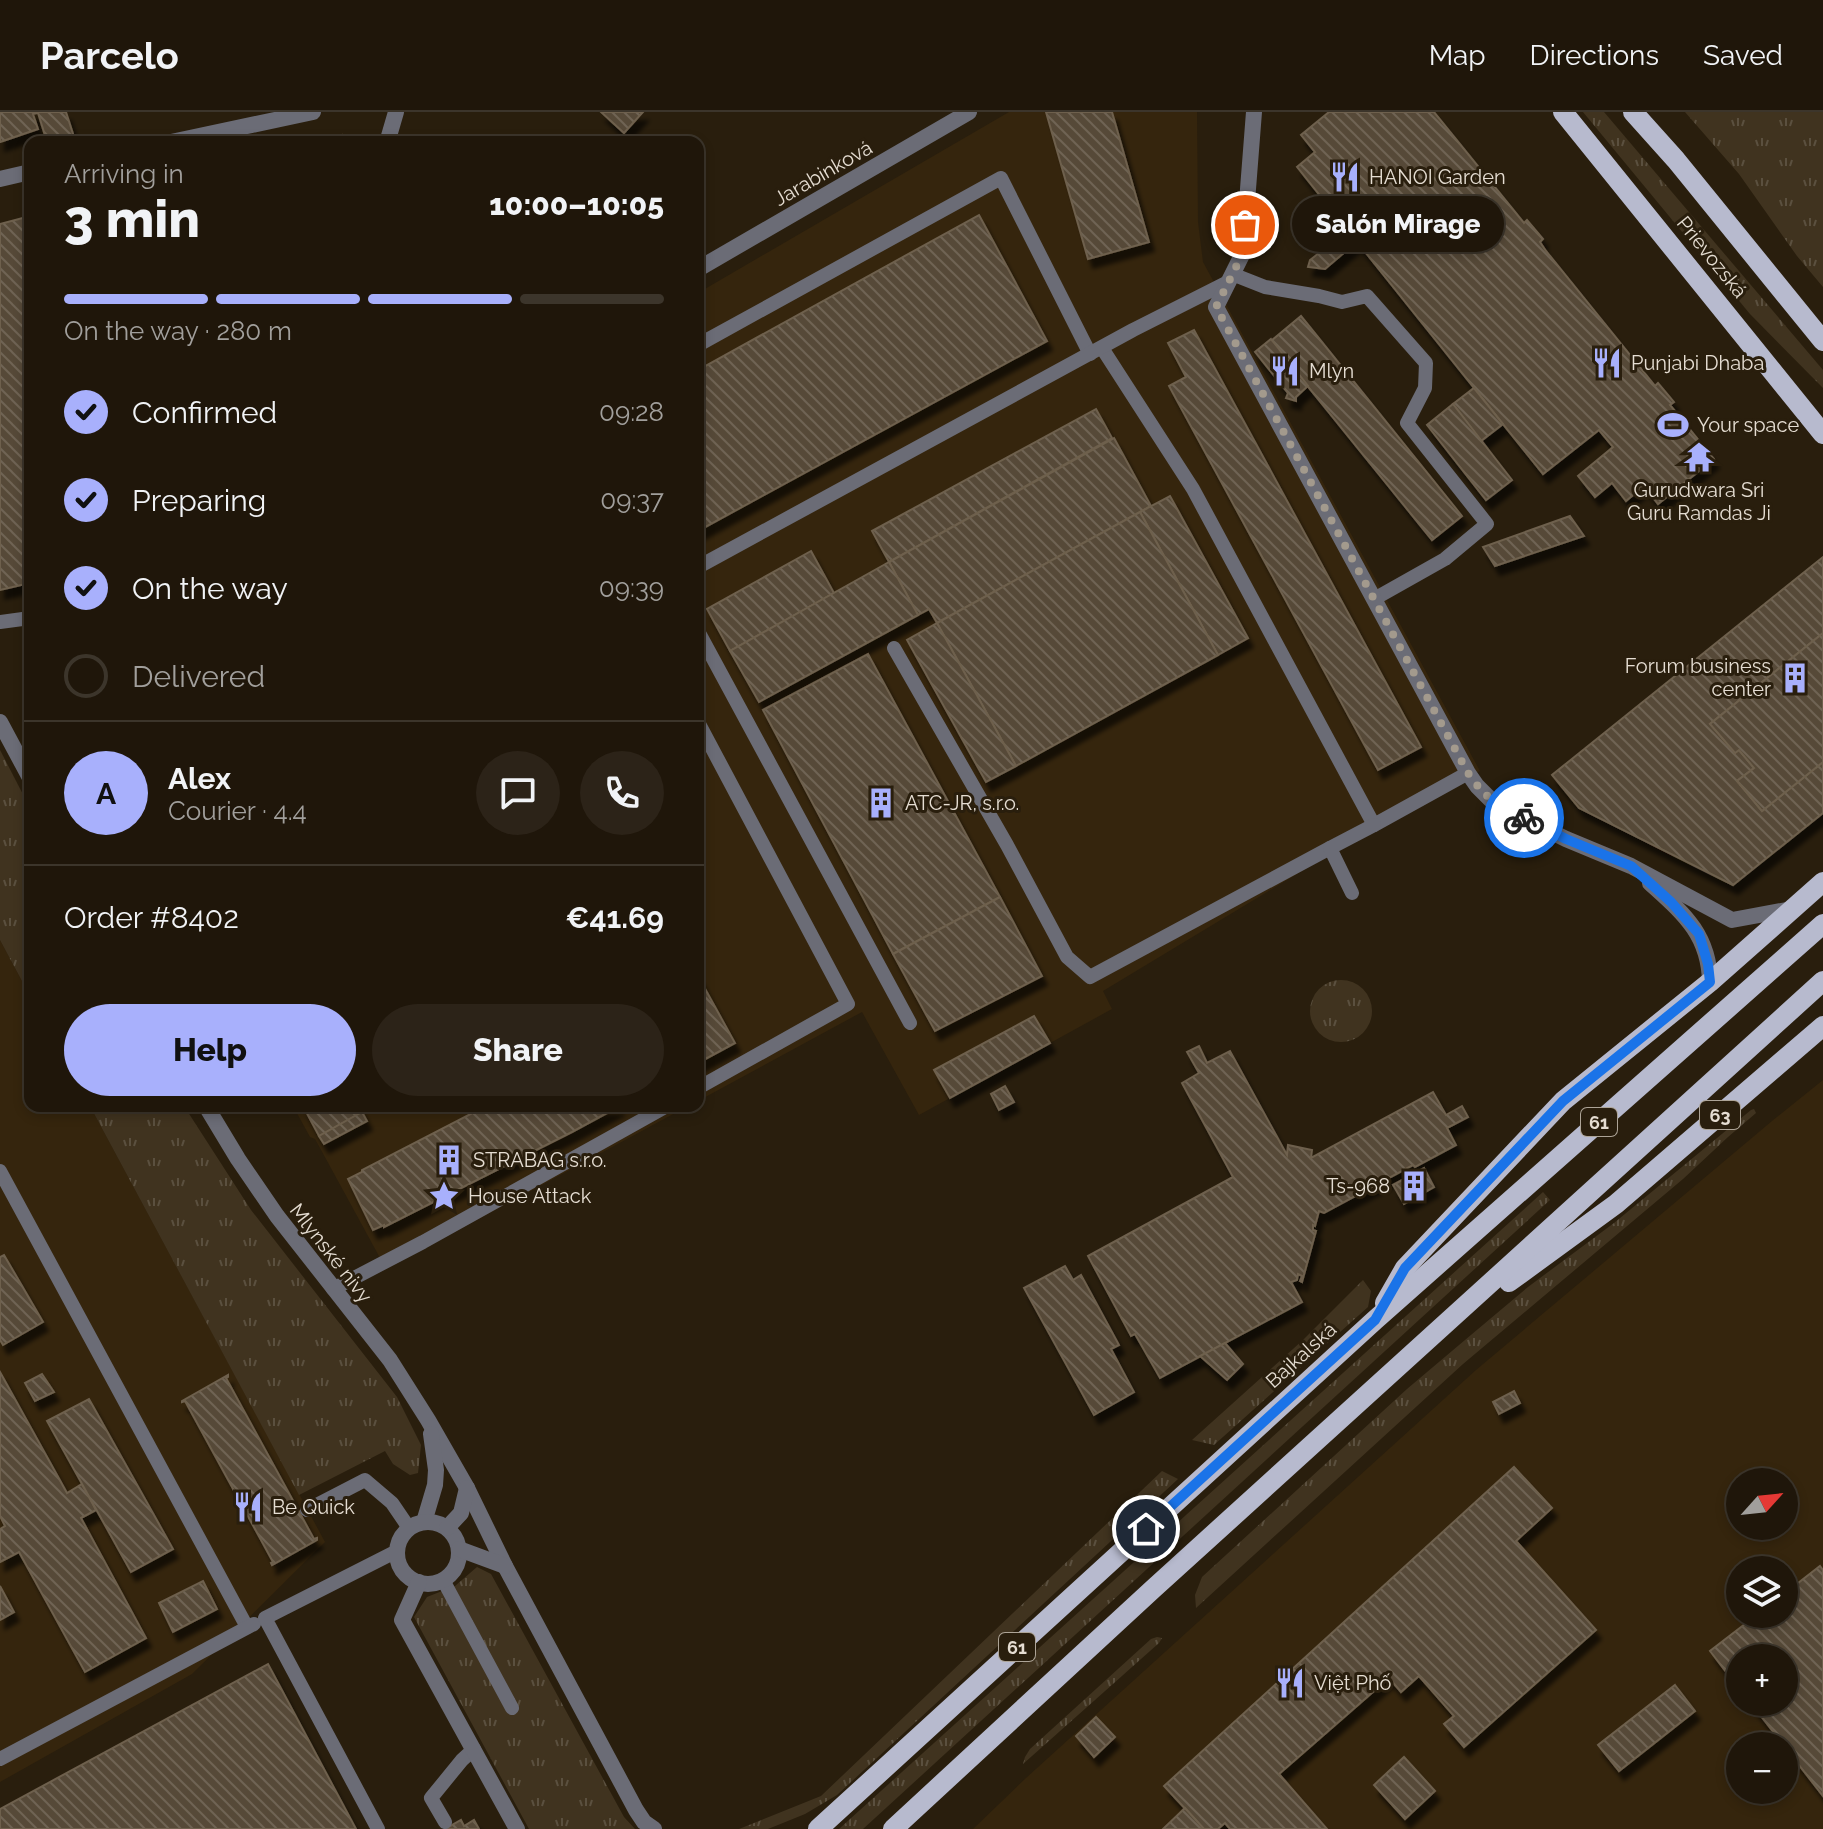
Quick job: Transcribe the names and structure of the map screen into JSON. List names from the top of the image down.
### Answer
{
  "streets": {
    "main road": [
      "Prievozská",
      "63",
      "61",
      "Bajkalská"
    ],
    "street": ["Jarabinková", "Mlynské nivy"]
  },
  "crossings": [
    ["63", "61"]
  ],
  "places": {
    "restaurant": [
      "HANOI Garden",
      "Punjabi Dhaba",
      "Mlyn",
      "Be Quick",
      "Việt Phố"
    ],
    "other": ["Salón Mirage"],
    "sports": ["Your space"],
    "temple": ["Gurudwara Sri Guru Ramdas Ji"],
    "building": [
      "Forum business center",
      "ATC-JR, s.r.o.",
      "STRABAG s.r.o.",
      "Ts-968"
    ],
    "place": ["House Attack"]
  },
  "north": "top right",
  "page": {
    "header": "Parcelo",
    "nav": ["Map", "Directions", "Saved"],
    "heading": ["3 min", "Arriving in", "10:00–10:05"],
    "panel": [
      "Alex",
      "Courier · 4.4",
      "Order #8402",
      "€41.69"
    ],
    "bubble": "Salón Mirage",
    "bar": "On the way · 280 m",
    "list": [
      ["Confirmed", "09:28"],
      ["Preparing", "09:37"],
      ["On the way", "09:39"],
      "Delivered"
    ],
    "round": "A",
    "buttons": ["Help", "Share"],
    "map_buttons": ["+", "−"]
  }
}
